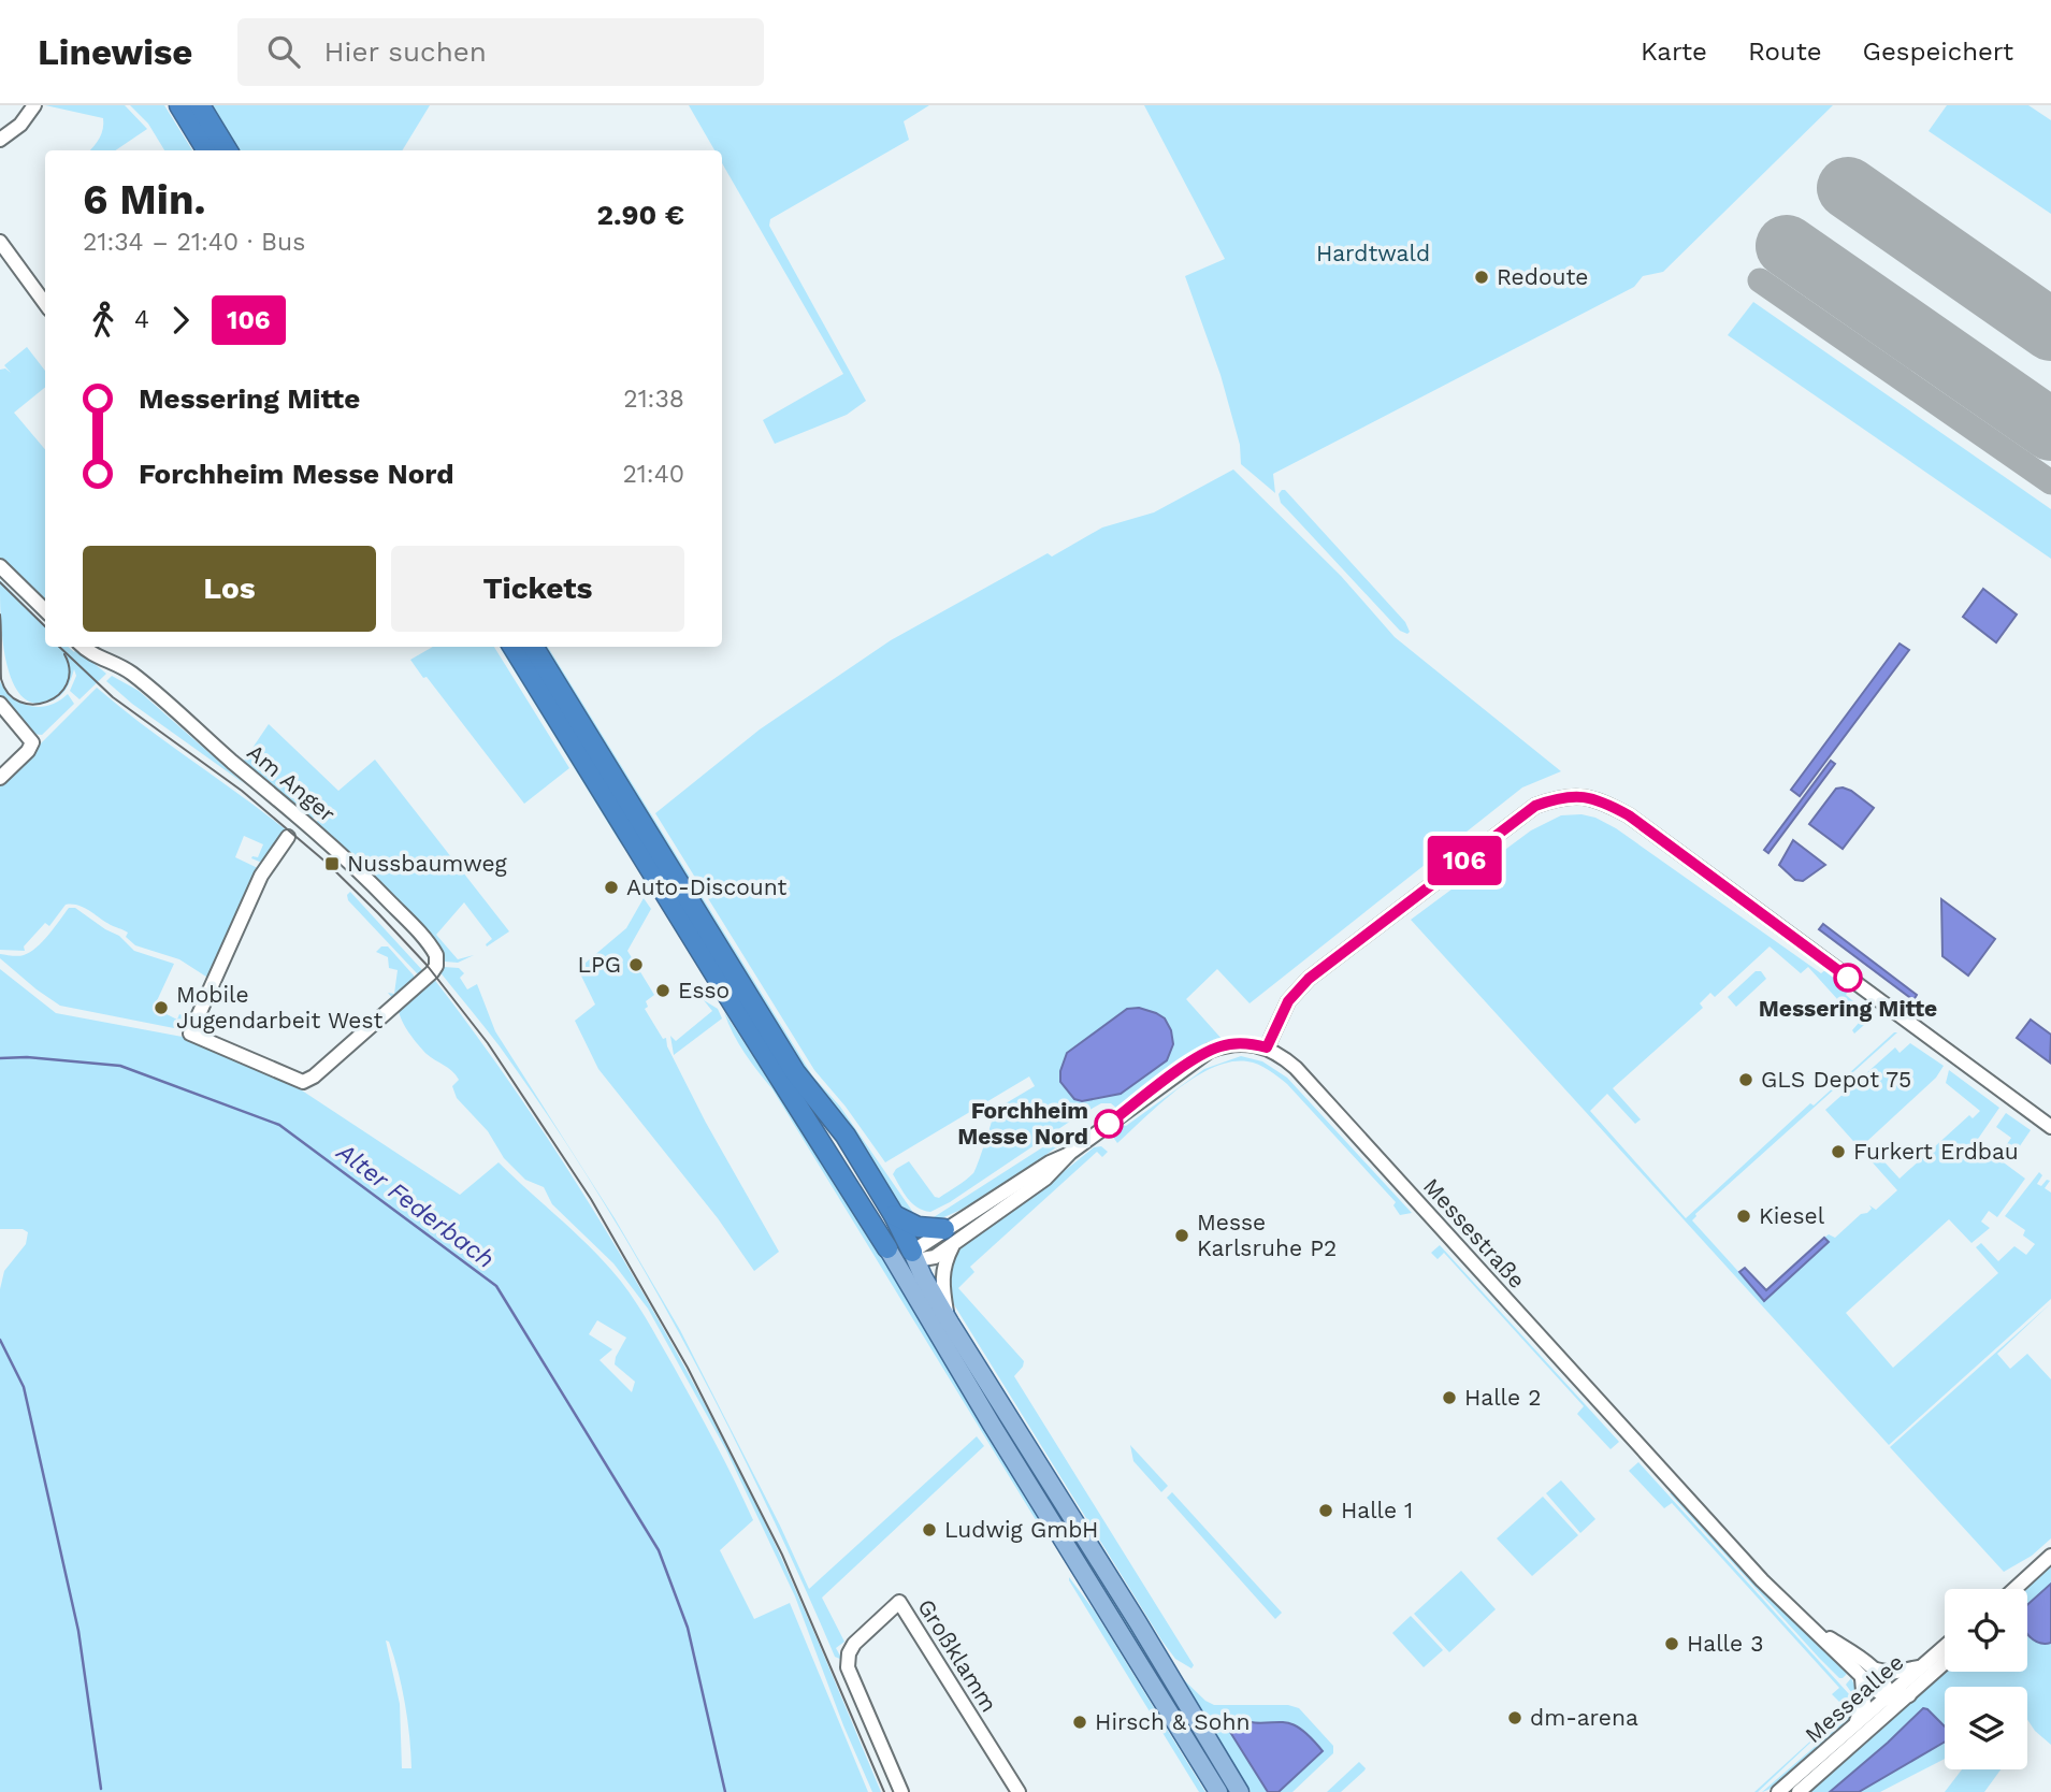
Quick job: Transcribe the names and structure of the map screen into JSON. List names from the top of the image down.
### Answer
{
  "streets": {
    "street": [
      "Am Anger",
      "Messestraße",
      "Großklamm",
      "Messeallee"
    ]
  },
  "crossings": [
    ["Messestraße", "Messeallee"]
  ],
  "water": ["Alter Federbach"],
  "parks": ["Hardtwald"],
  "places": {
    "other": [
      "Redoute",
      "Auto-Discount",
      "LPG",
      "Messering Mitte",
      "Esso",
      "Mobile Jugendarbeit West",
      "GLS Depot 75",
      "Forchheim Messe Nord",
      "Furkert Erdbau",
      "Kiesel",
      "Messe Karlsruhe P2",
      "Halle 2",
      "Halle 1",
      "Ludwig GmbH",
      "Halle 3",
      "dm-arena",
      "Hirsch & Sohn"
    ],
    "transit": ["Nussbaumweg"]
  },
  "lines": ["bus line 106"],
  "page": {
    "header": "Linewise",
    "search": "Hier suchen",
    "nav": ["Karte", "Route", "Gespeichert"],
    "on_map": "106",
    "heading": ["6 Min.", "21:34 – 21:40 · Bus", "2.90 €"],
    "legs": ["4", "106"],
    "list": [
      {
        "name": "Messering Mitte",
        "value": "21:38"
      },
      {
        "name": "Forchheim Messe Nord",
        "value": "21:40"
      }
    ],
    "buttons": ["Los", "Tickets"]
  }
}
